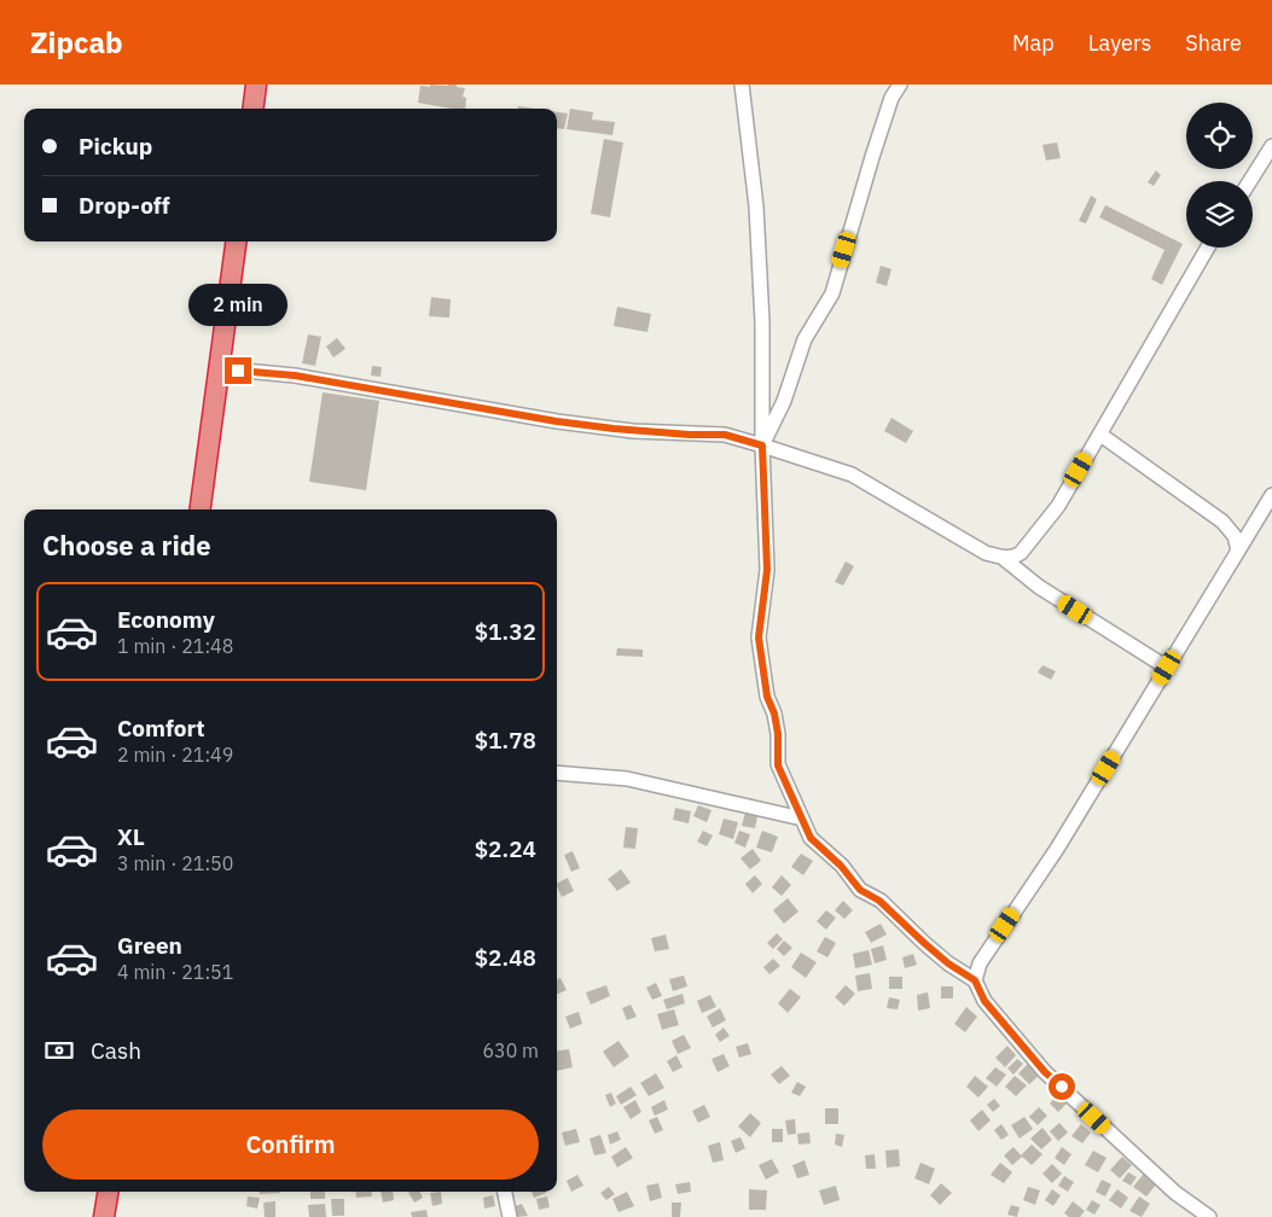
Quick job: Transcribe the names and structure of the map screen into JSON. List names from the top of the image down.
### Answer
{
  "page": {
    "header": "Zipcab",
    "nav": ["Map", "Layers", "Share"],
    "banner": ["Pickup", "Drop-off"],
    "bubble": "2 min",
    "heading": "Choose a ride",
    "list": [
      {
        "name": "Economy",
        "note": "1 min · 21:48",
        "value": "$1.32"
      },
      {
        "name": "Comfort",
        "note": "2 min · 21:49",
        "value": "$1.78"
      },
      {
        "name": "XL",
        "note": "3 min · 21:50",
        "value": "$2.24"
      },
      {
        "name": "Green",
        "note": "4 min · 21:51",
        "value": "$2.48"
      }
    ],
    "pay": ["Cash", "630 m"],
    "buttons": "Confirm"
  }
}
